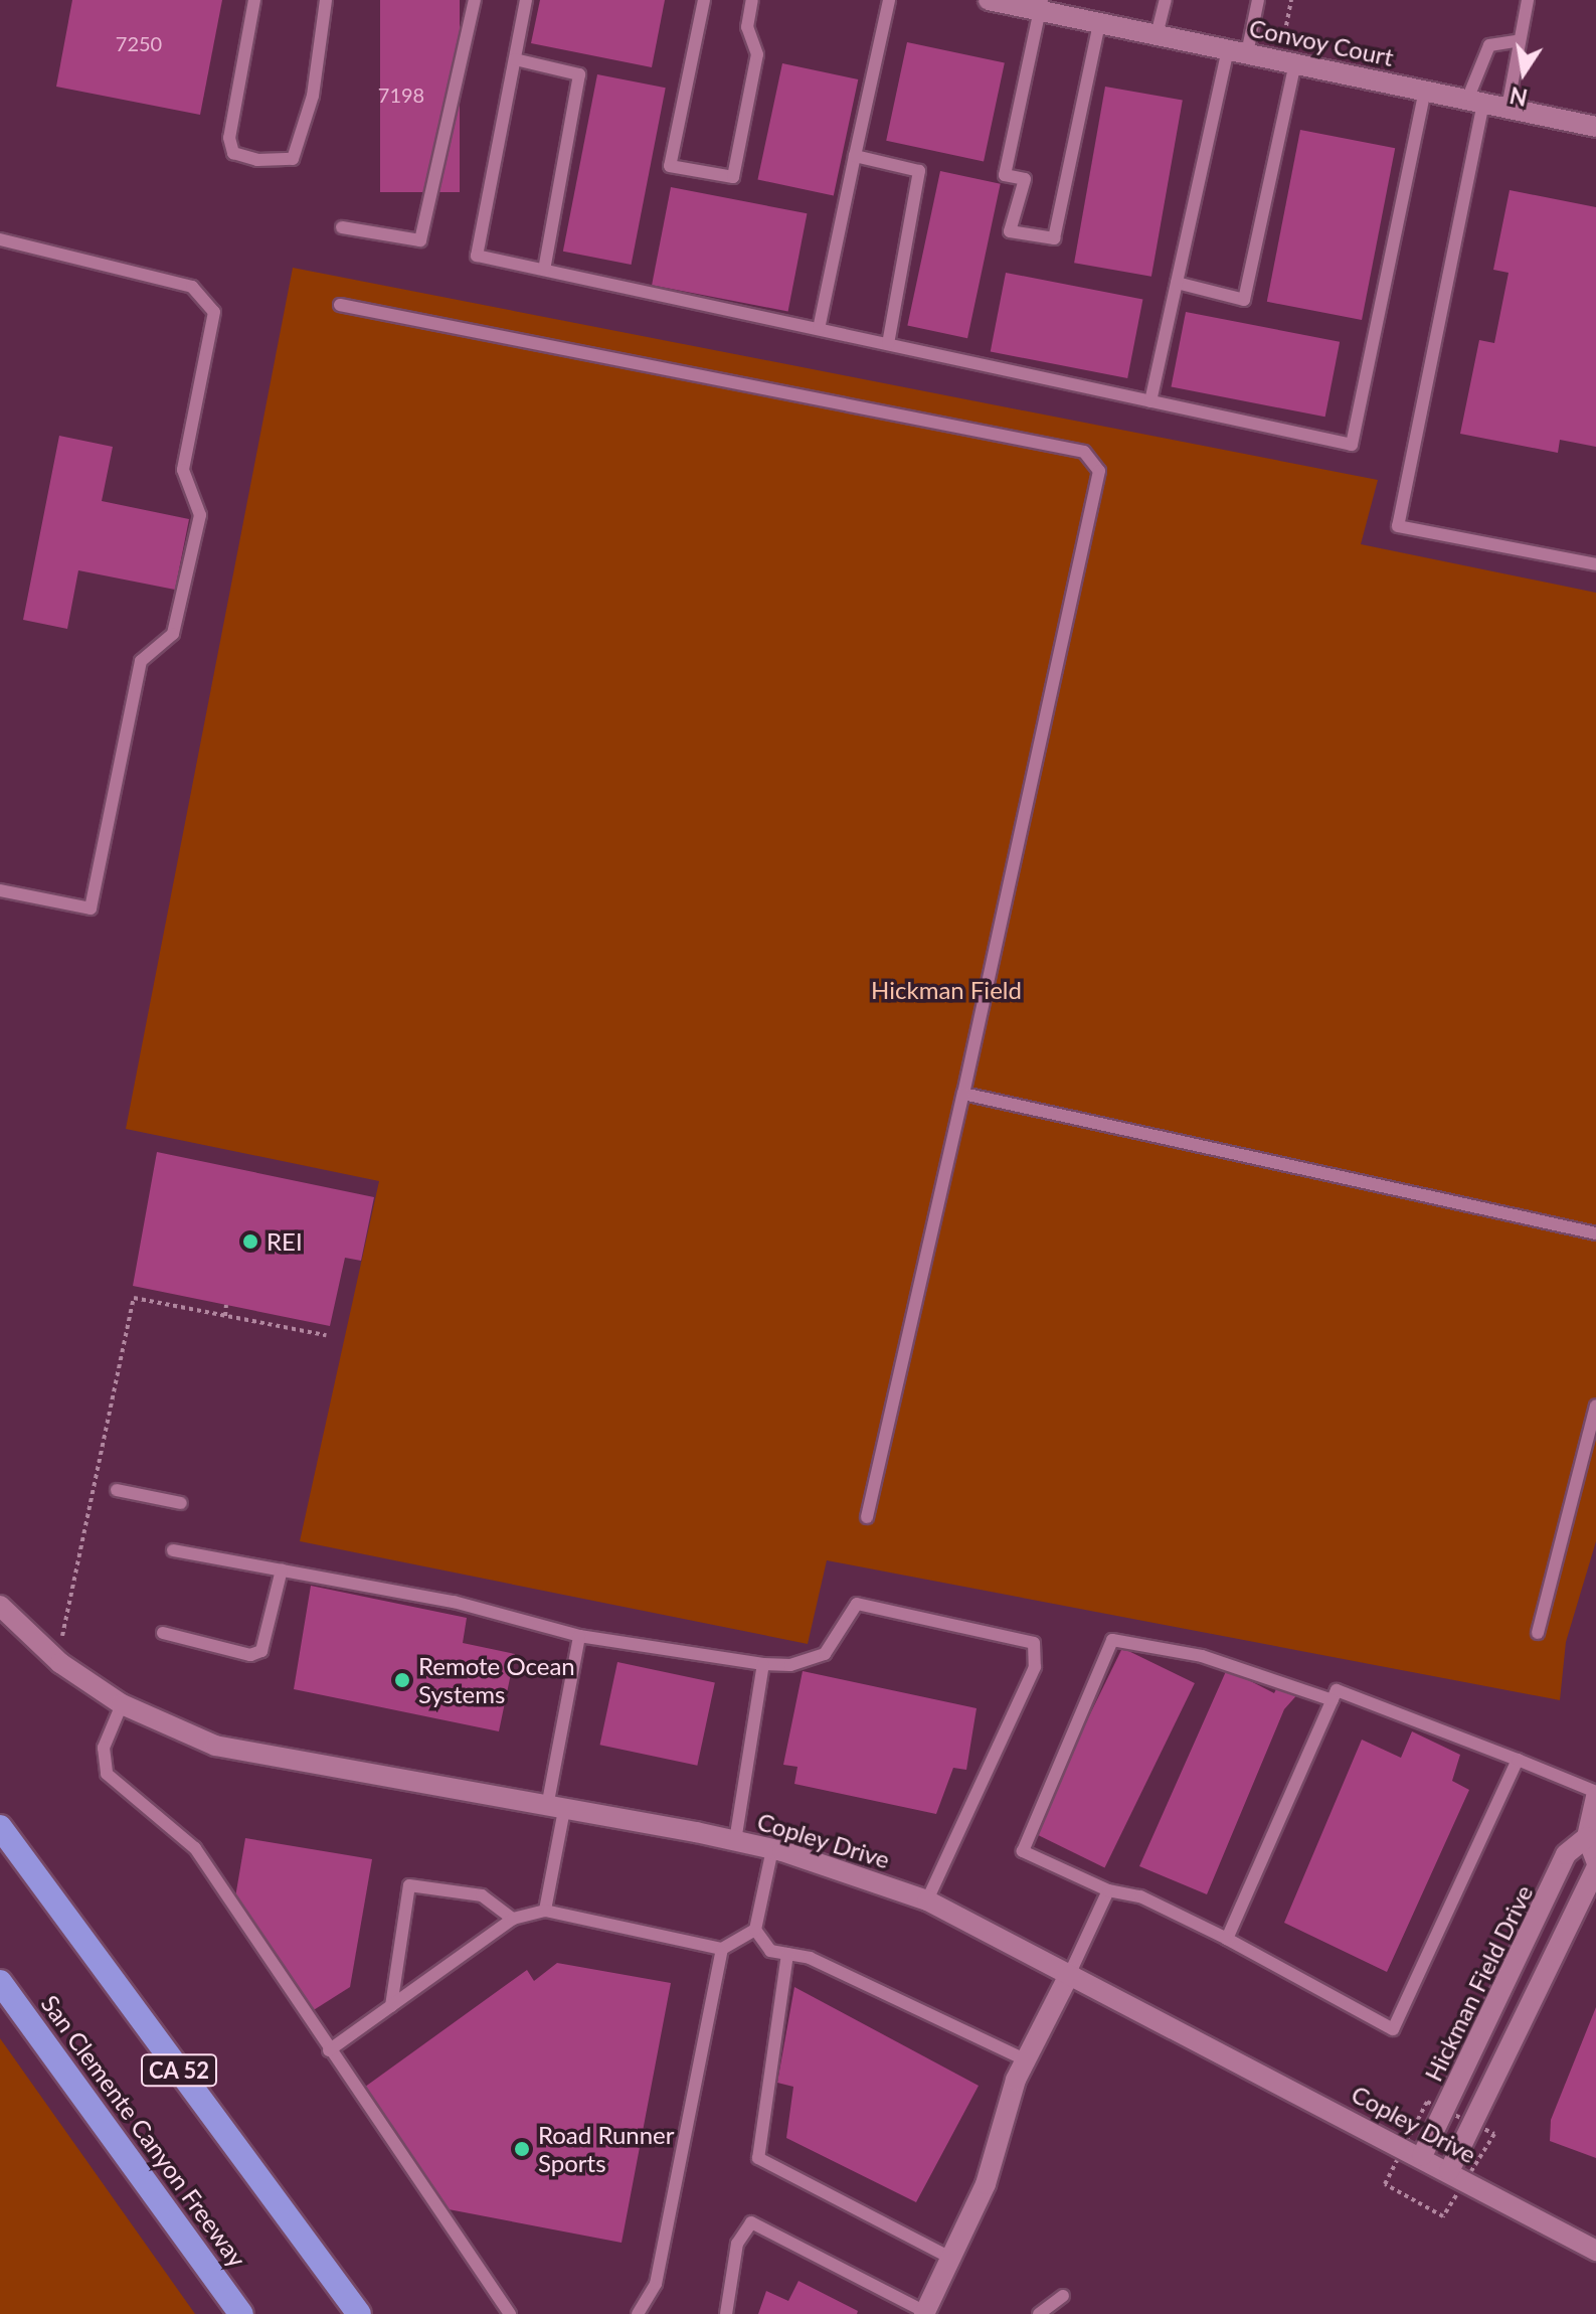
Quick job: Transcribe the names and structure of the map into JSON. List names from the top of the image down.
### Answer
{
  "streets": {
    "highway": ["CA 52", "San Clemente Canyon Freeway"],
    "street": ["Convoy Court", "Copley Drive", "Hickman Field Drive"]
  },
  "crossings": [
    ["Copley Drive", "Hickman Field Drive"]
  ],
  "parks": ["Hickman Field"],
  "places": ["REI", "Remote Ocean Systems", "Road Runner Sports"],
  "house_numbers": ["7250", "7198"],
  "north": "bottom"
}
